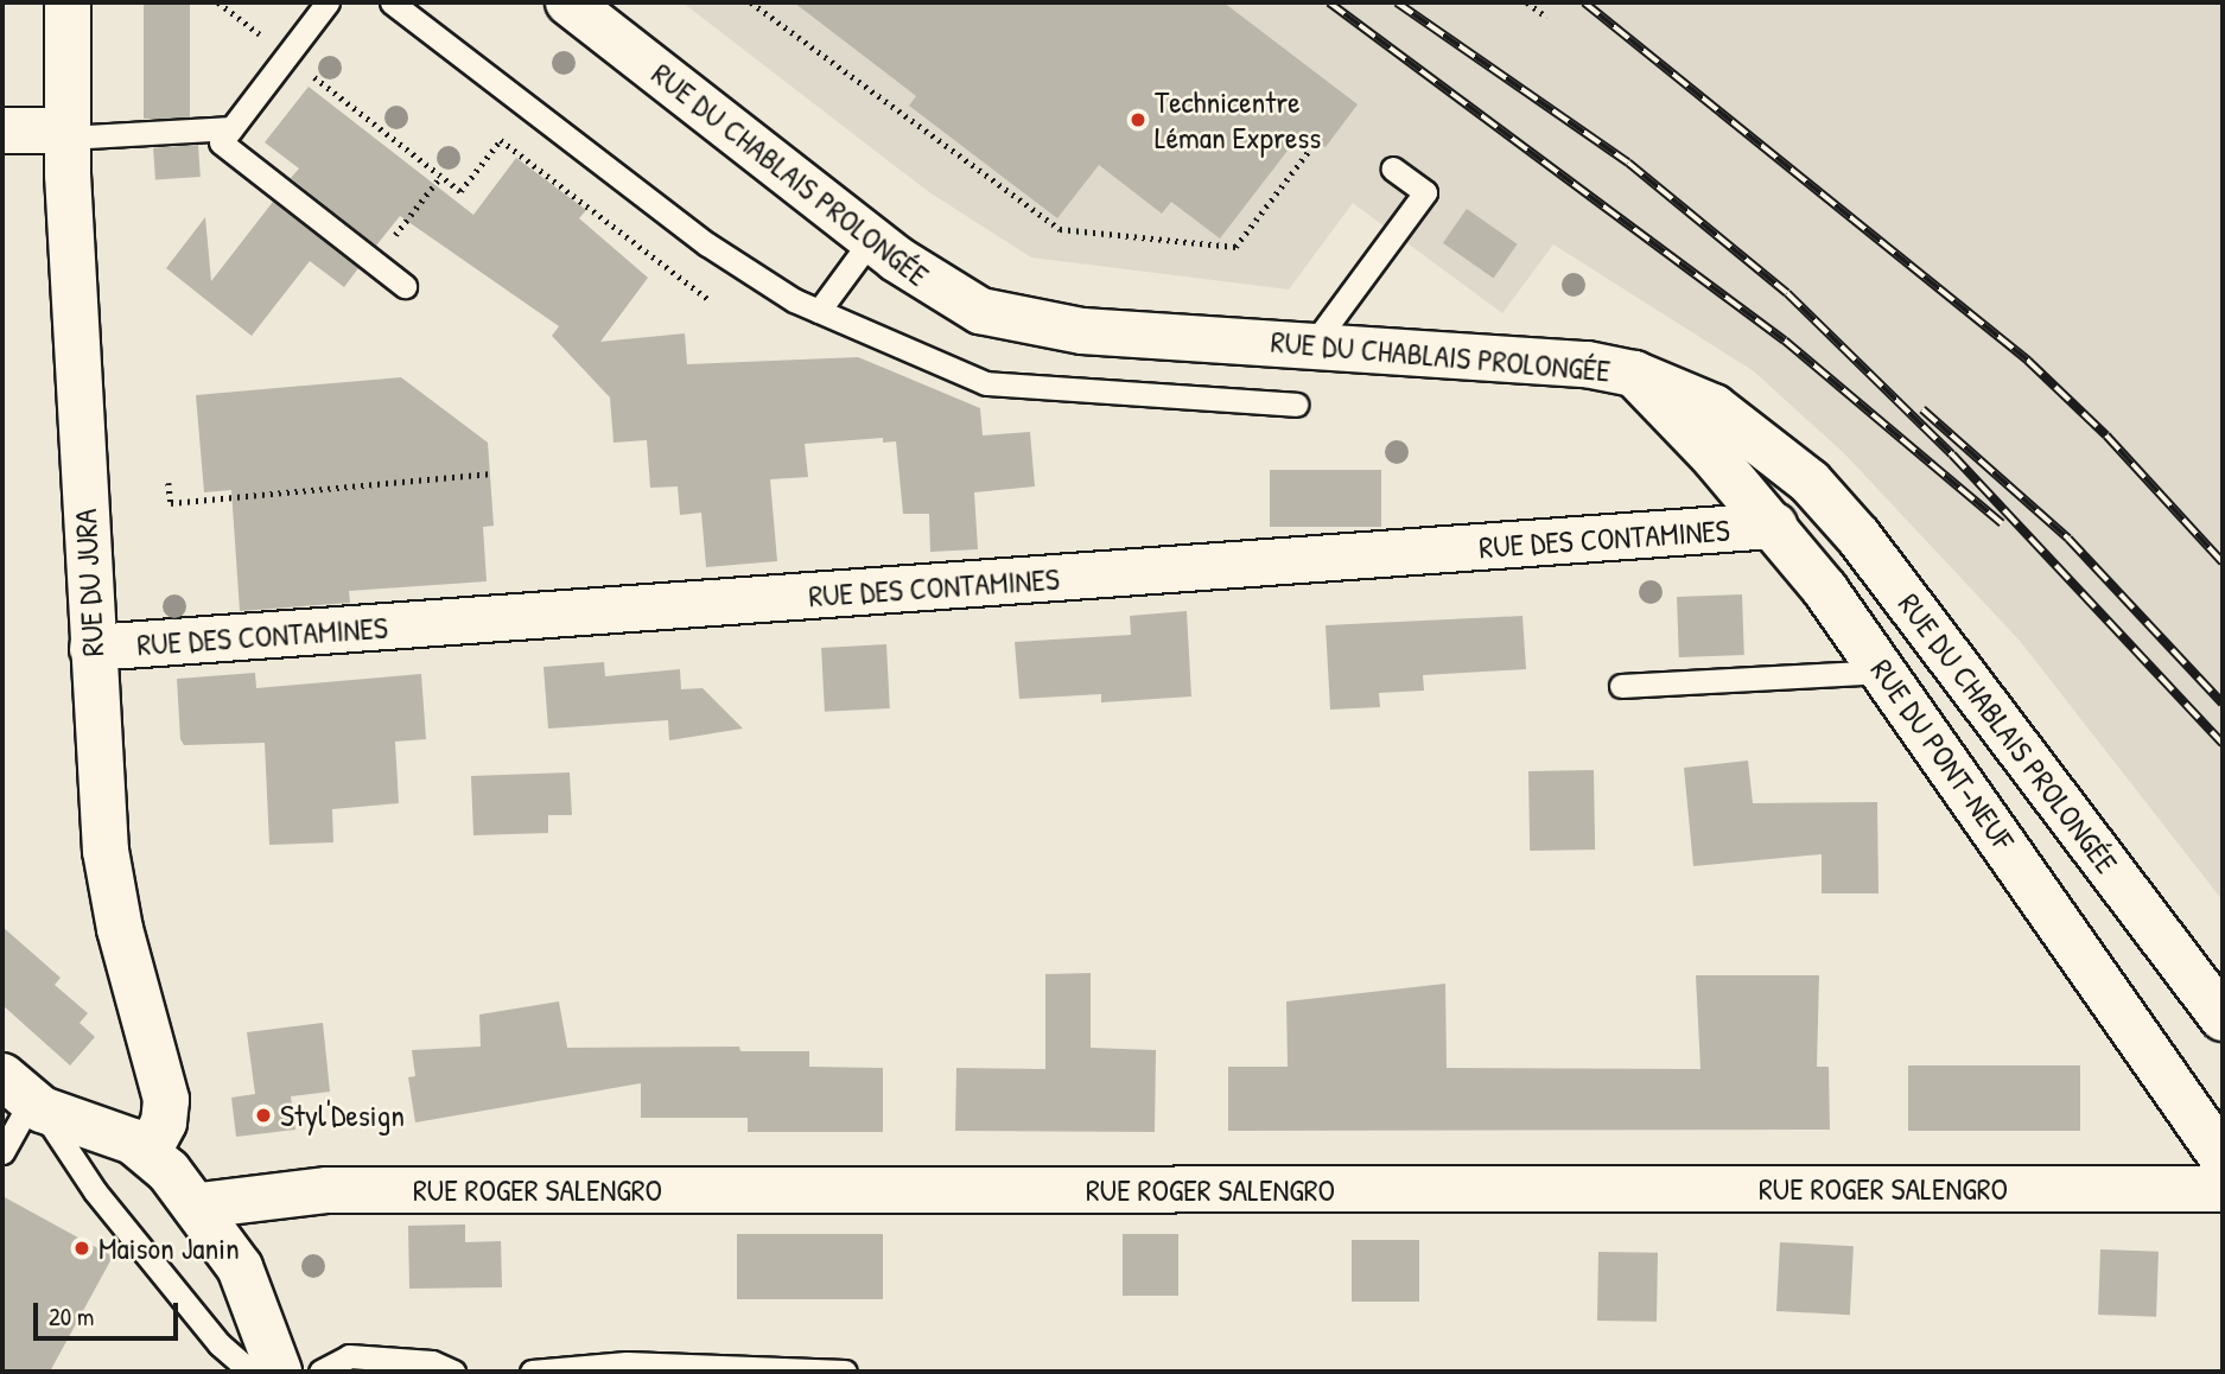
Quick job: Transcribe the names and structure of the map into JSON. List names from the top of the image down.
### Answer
{
  "streets": {
    "street": [
      "RUE DU CHABLAIS PROLONGÉE",
      "RUE DES CONTAMINES",
      "RUE DU JURA",
      "RUE DU PONT-NEUF",
      "RUE ROGER SALENGRO"
    ]
  },
  "crossings": [
    ["RUE DU CHABLAIS PROLONGÉE", "RUE DU PONT-NEUF"],
    ["RUE DES CONTAMINES", "RUE DU JURA"],
    ["RUE DES CONTAMINES", "RUE DU PONT-NEUF"]
  ],
  "places": ["Technicentre Léman Express", "Styl'Design", "Maison Janin"],
  "scale_bar": "20 m"
}
